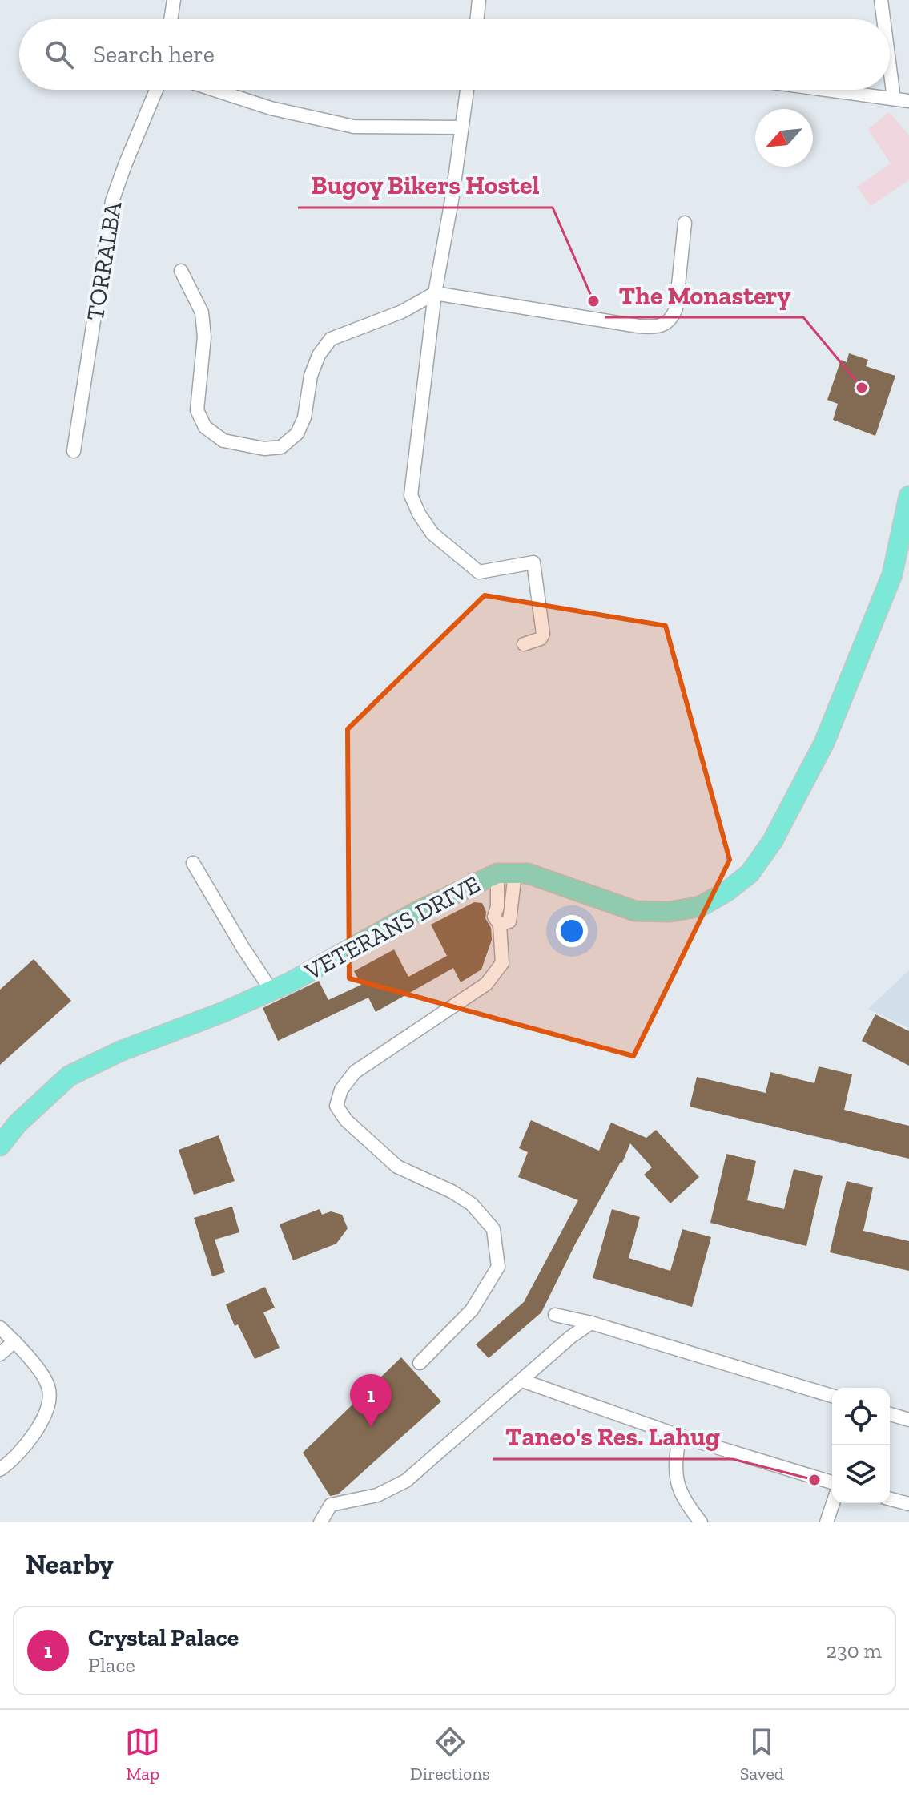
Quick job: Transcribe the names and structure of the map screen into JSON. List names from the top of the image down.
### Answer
{
  "streets": {
    "main road": ["VETERANS DRIVE"],
    "street": ["TORRALBA"]
  },
  "places": ["Bugoy Bikers Hostel", "The Monastery", "Taneo's Res. Lahug"],
  "north": "bottom left",
  "page": {
    "search": "Search here",
    "pins": "1",
    "heading": "Nearby",
    "list": [
      {
        "mark": "1",
        "name": "Crystal Palace",
        "note": "Place",
        "value": "230 m"
      }
    ],
    "nav": ["Map", "Directions", "Saved"]
  }
}
